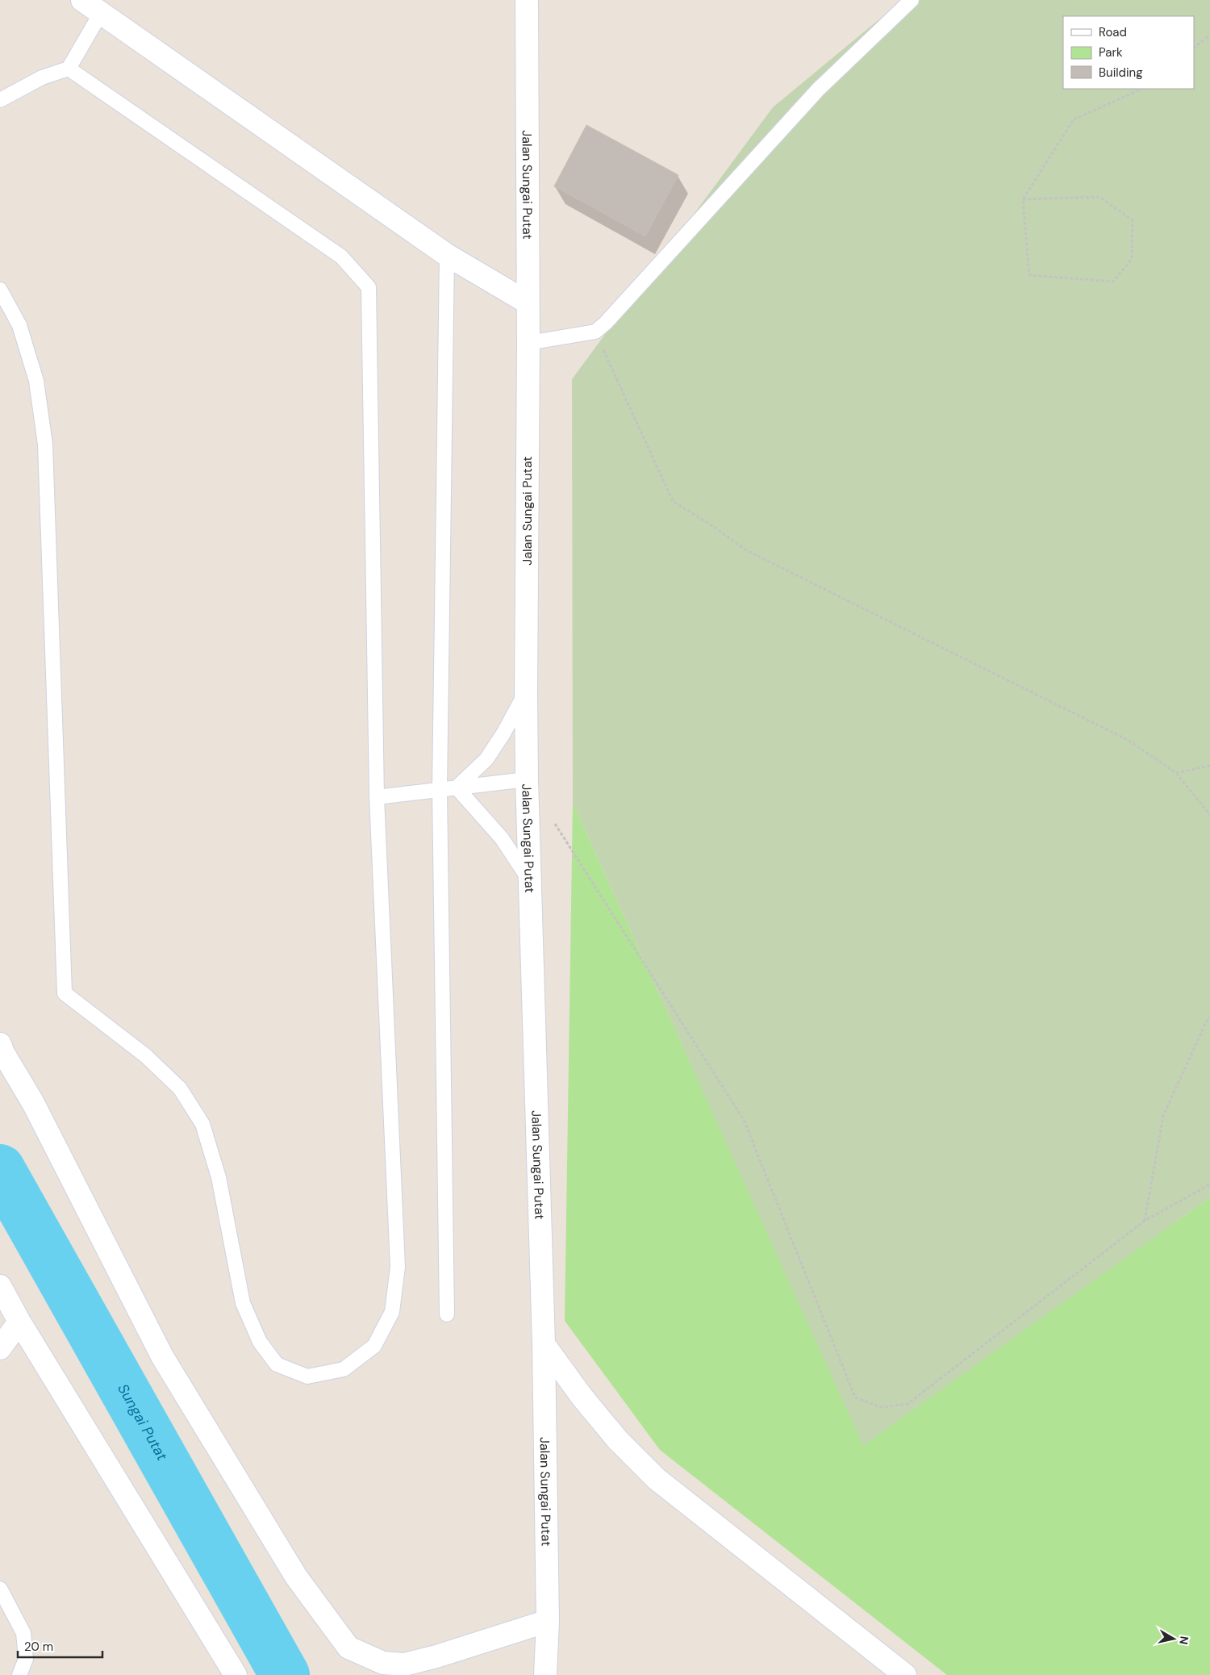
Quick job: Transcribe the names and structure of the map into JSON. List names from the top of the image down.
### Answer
{
  "streets": {
    "street": ["Jalan Sungai Putat"]
  },
  "water": ["Sungai Putat"],
  "legend": ["Road", "Park", "Building"],
  "scale_bar": "20 m",
  "north": "right"
}
